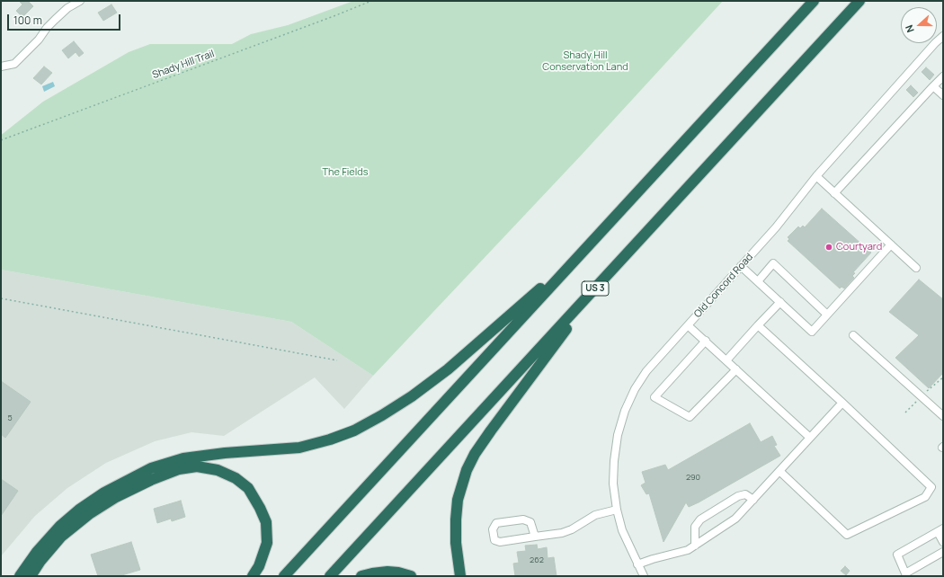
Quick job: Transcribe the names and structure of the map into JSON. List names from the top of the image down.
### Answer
{
  "streets": {
    "highway": ["US 3"],
    "street": ["Old Concord Road"],
    "path": ["Shady Hill Trail"]
  },
  "parks": ["Shady Hill Conservation Land", "The Fields"],
  "places": ["Courtyard"],
  "house_numbers": ["5", "290", "262"],
  "scale_bar": "100 m",
  "north": "left"
}
